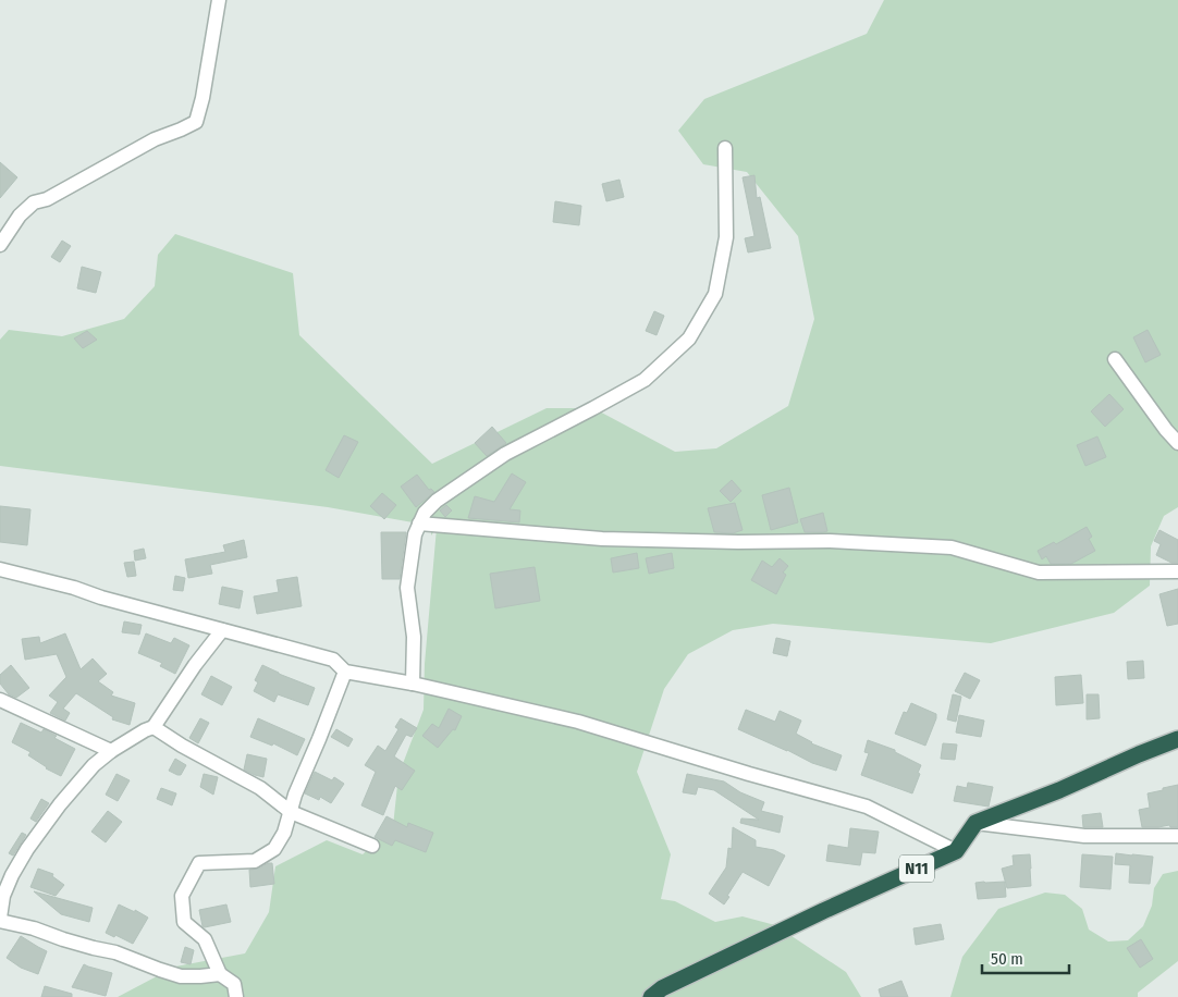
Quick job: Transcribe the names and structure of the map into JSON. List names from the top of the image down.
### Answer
{
  "streets": {
    "highway": ["N11"]
  },
  "scale_bar": "50 m"
}
